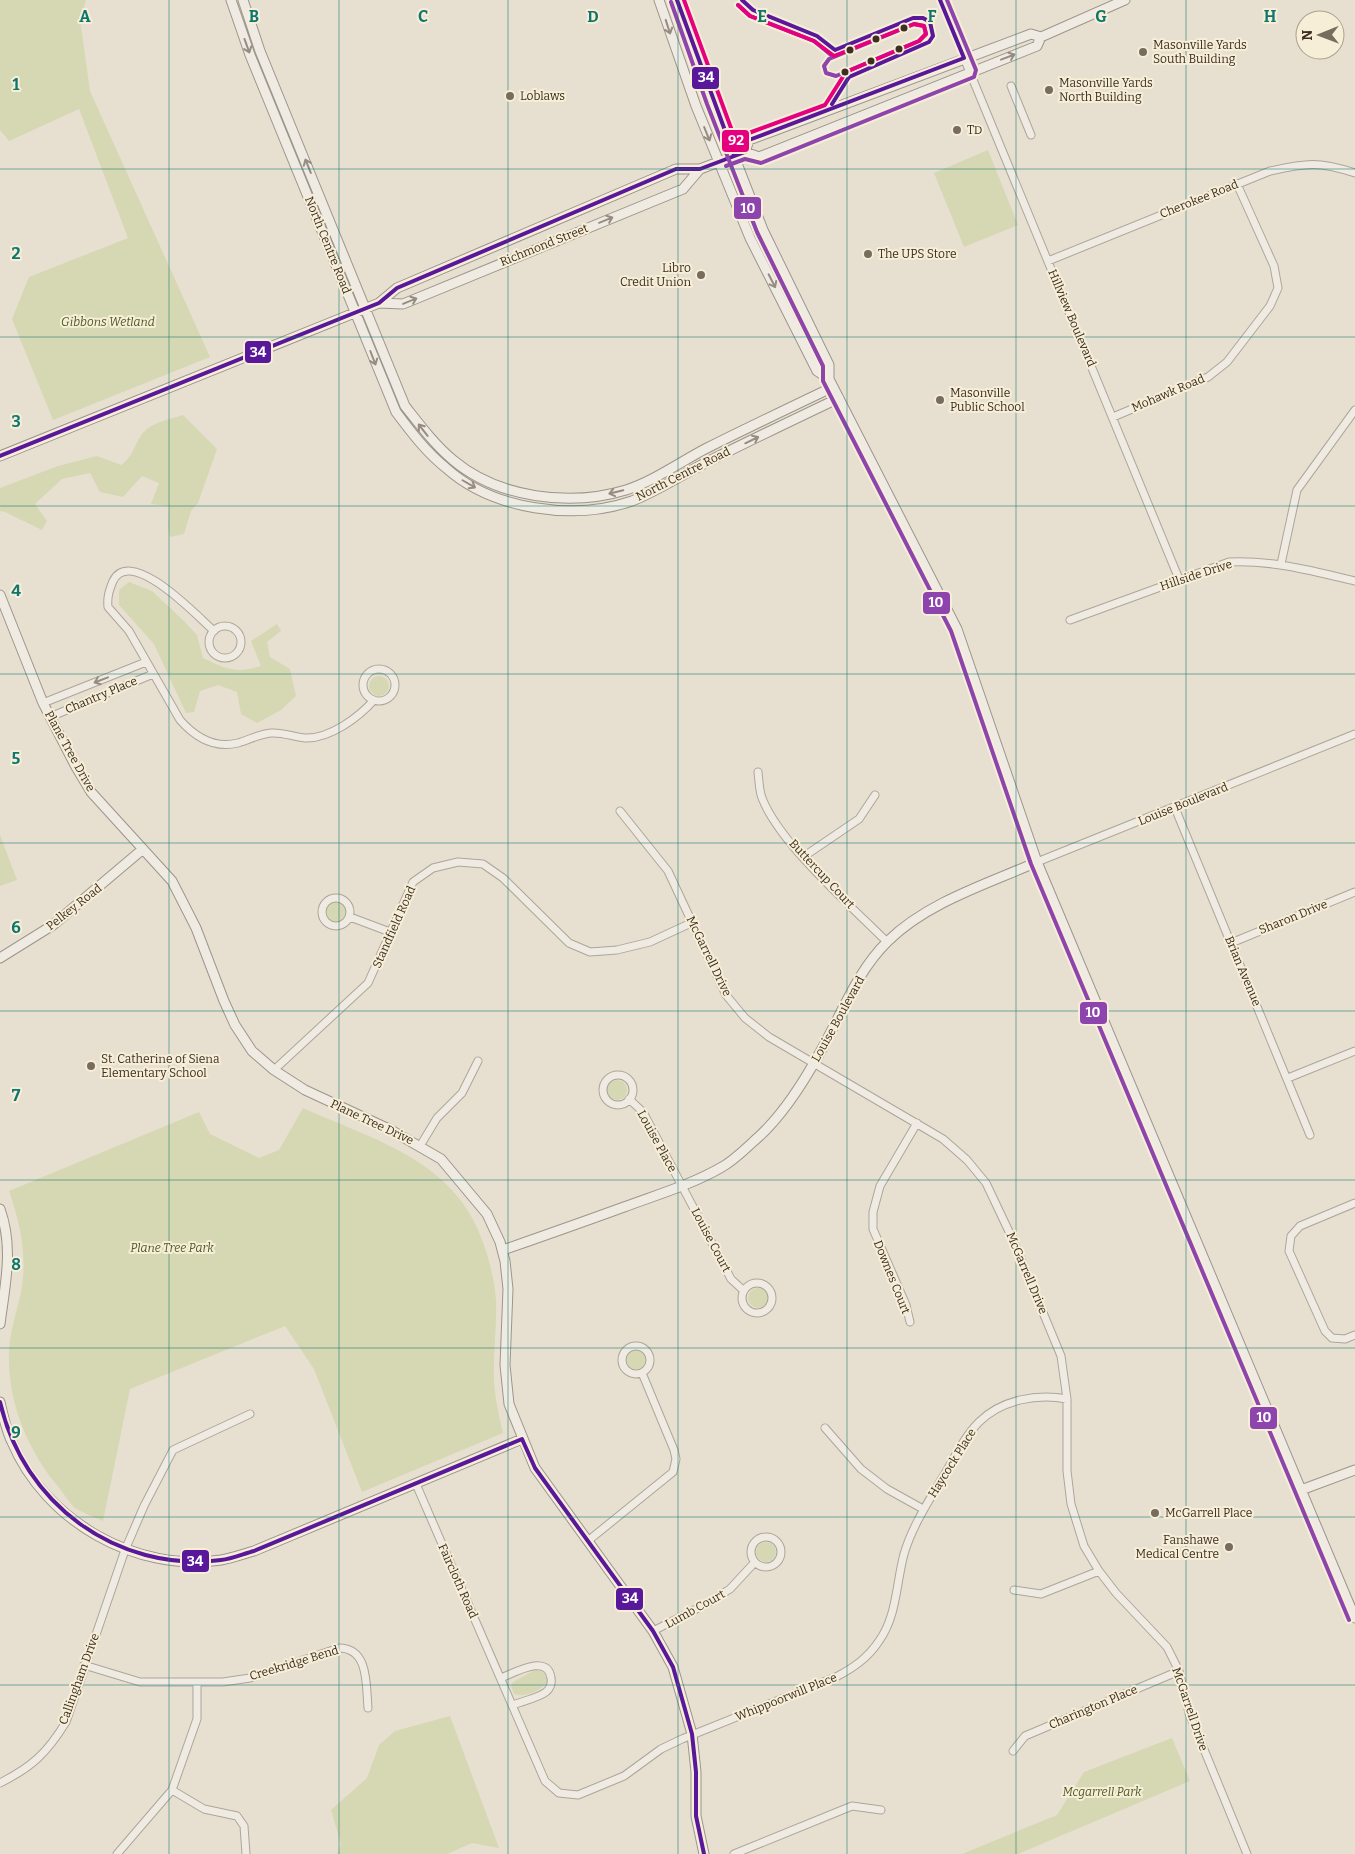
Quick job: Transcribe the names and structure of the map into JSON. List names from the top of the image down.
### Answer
{
  "streets": {
    "street": [
      "Cherokee Road",
      "North Centre Road",
      "Richmond Street",
      "Hillview Boulevard",
      "Mohawk Road",
      "Hillside Drive",
      "Chantry Place",
      "Plane Tree Drive",
      "Louise Boulevard",
      "Buttercup Court",
      "Pelkey Road",
      "Sharon Drive",
      "Standfield Road",
      "McGarrell Drive",
      "Brian Avenue",
      "Louise Place",
      "Louise Court",
      "Downes Court",
      "Haycock Place",
      "Faircloth Road",
      "Lumb Court",
      "Creekridge Bend",
      "Callingham Drive",
      "Whippoorwill Place",
      "Charington Place"
    ]
  },
  "crossings": [
    ["Cherokee Road", "Hillview Boulevard"],
    ["Cherokee Road", "Mohawk Road"],
    ["North Centre Road", "Richmond Street"],
    ["Richmond Street", "Hillview Boulevard"],
    ["Hillview Boulevard", "Mohawk Road"],
    ["Hillview Boulevard", "Hillside Drive"],
    ["Chantry Place", "Plane Tree Drive"],
    ["Plane Tree Drive", "Louise Boulevard"],
    ["Plane Tree Drive", "Pelkey Road"],
    ["Plane Tree Drive", "Standfield Road"],
    ["Plane Tree Drive", "Faircloth Road"],
    ["Plane Tree Drive", "Lumb Court"],
    ["Plane Tree Drive", "Whippoorwill Place"],
    ["Louise Boulevard", "Buttercup Court"],
    ["Louise Boulevard", "McGarrell Drive"],
    ["Louise Boulevard", "Brian Avenue"],
    ["Louise Boulevard", "Louise Place"],
    ["Louise Boulevard", "Louise Court"],
    ["Sharon Drive", "Brian Avenue"],
    ["Standfield Road", "McGarrell Drive"],
    ["McGarrell Drive", "Downes Court"],
    ["McGarrell Drive", "Haycock Place"],
    ["McGarrell Drive", "Charington Place"],
    ["Louise Place", "Louise Court"],
    ["Haycock Place", "Whippoorwill Place"],
    ["Faircloth Road", "Whippoorwill Place"],
    ["Creekridge Bend", "Callingham Drive"]
  ],
  "parks": ["Gibbons Wetland", "Plane Tree Park", "Mcgarrell Park"],
  "places": [
    "Masonville Yards South Building",
    "Masonville Yards North Building",
    "Loblaws",
    "TD",
    "The UPS Store",
    "Libro Credit Union",
    "Masonville Public School",
    "St. Catherine of Siena Elementary School",
    "McGarrell Place",
    "Fanshawe Medical Centre"
  ],
  "lines": ["transit line 34", "transit line 10", "transit line 92"],
  "north": "left",
  "grid": {
    "columns": [
      "A",
      "B",
      "C",
      "D",
      "E",
      "F",
      "G",
      "H"
    ],
    "rows": [
      "1",
      "2",
      "3",
      "4",
      "5",
      "6",
      "7",
      "8",
      "9"
    ]
  }
}
